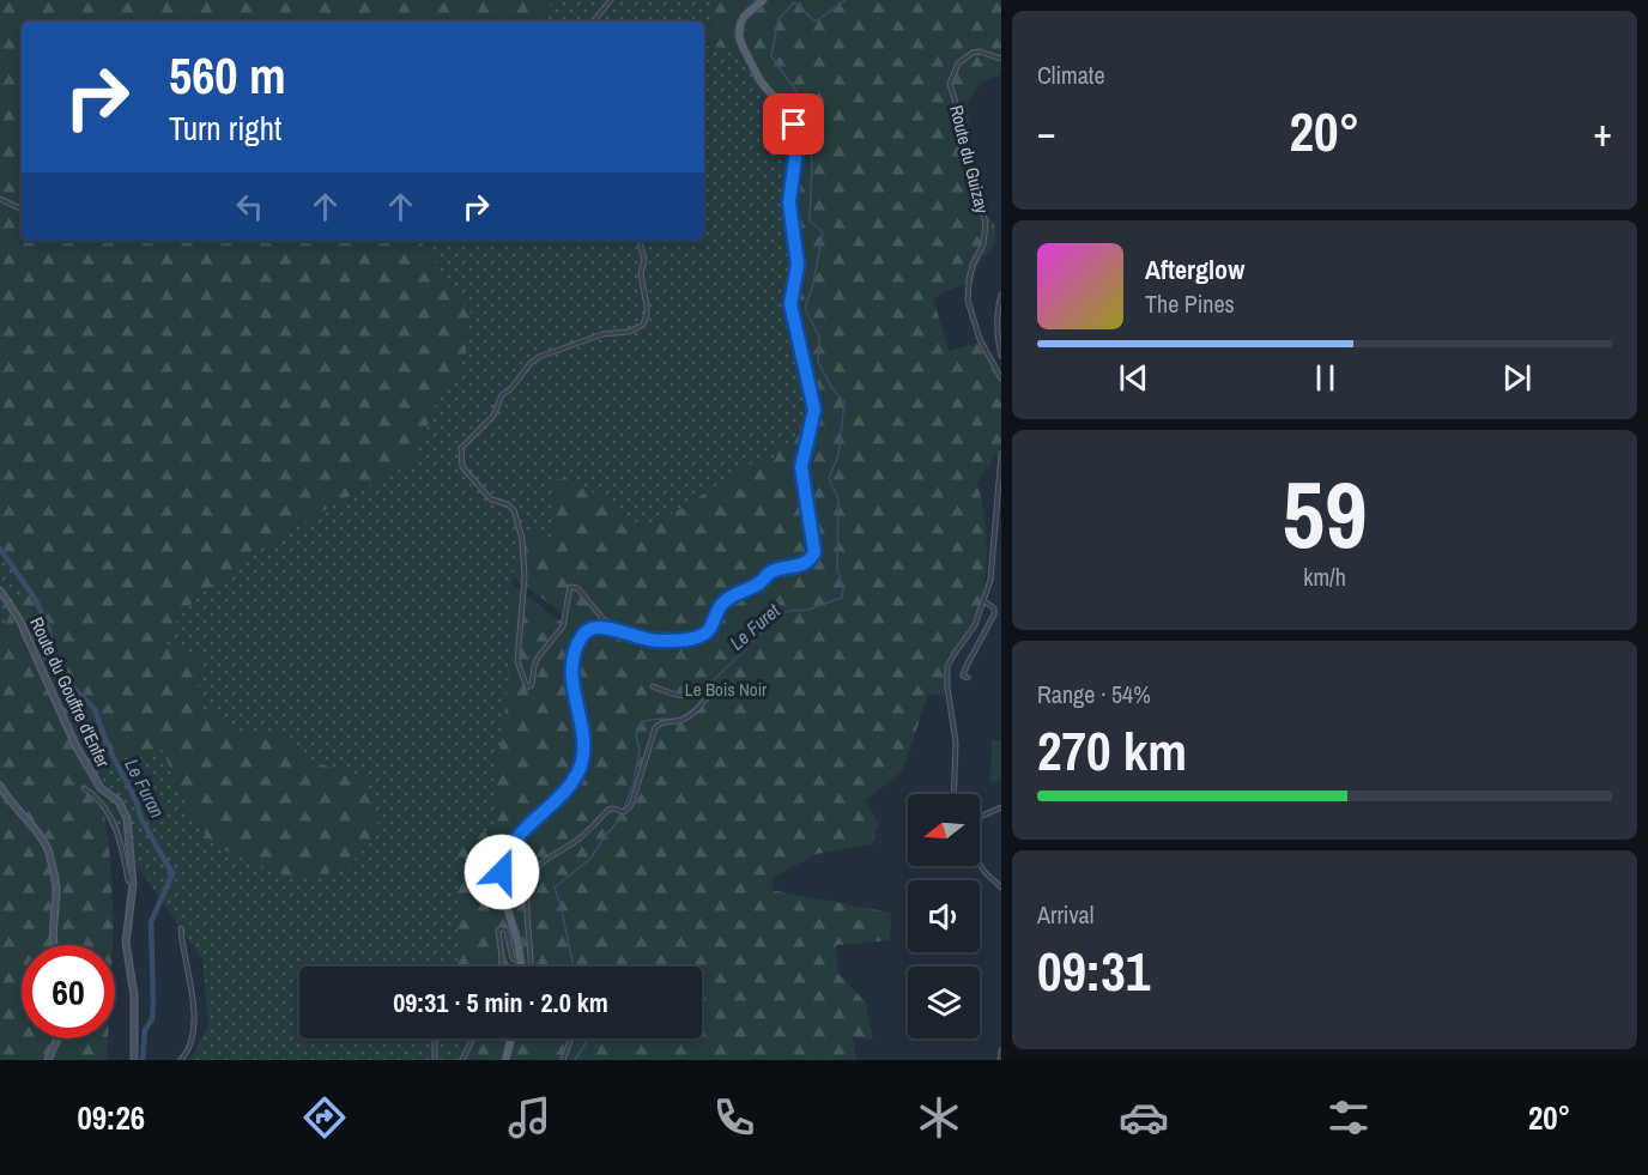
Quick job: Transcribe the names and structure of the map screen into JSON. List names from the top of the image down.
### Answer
{
  "streets": {
    "street": ["Route du Guizay", "Route du Gouffre d'Enfer"]
  },
  "water": ["Le Furet", "Le Furan"],
  "parks": ["Le Bois Noir"],
  "north": "left",
  "page": {
    "tile": [
      "Climate",
      ["59", "km/h"],
      ["Range · 54%", "270 km"],
      ["Arrival", "09:31"]
    ],
    "turn": ["560 m", "Turn right"],
    "heat": ["−", "20°", "+"],
    "song": ["Afterglow", "The Pines"],
    "limit": "60",
    "trip": "09:31 · 5 min · 2.0 km",
    "tabs": ["09:26", "20°"]
  }
}
